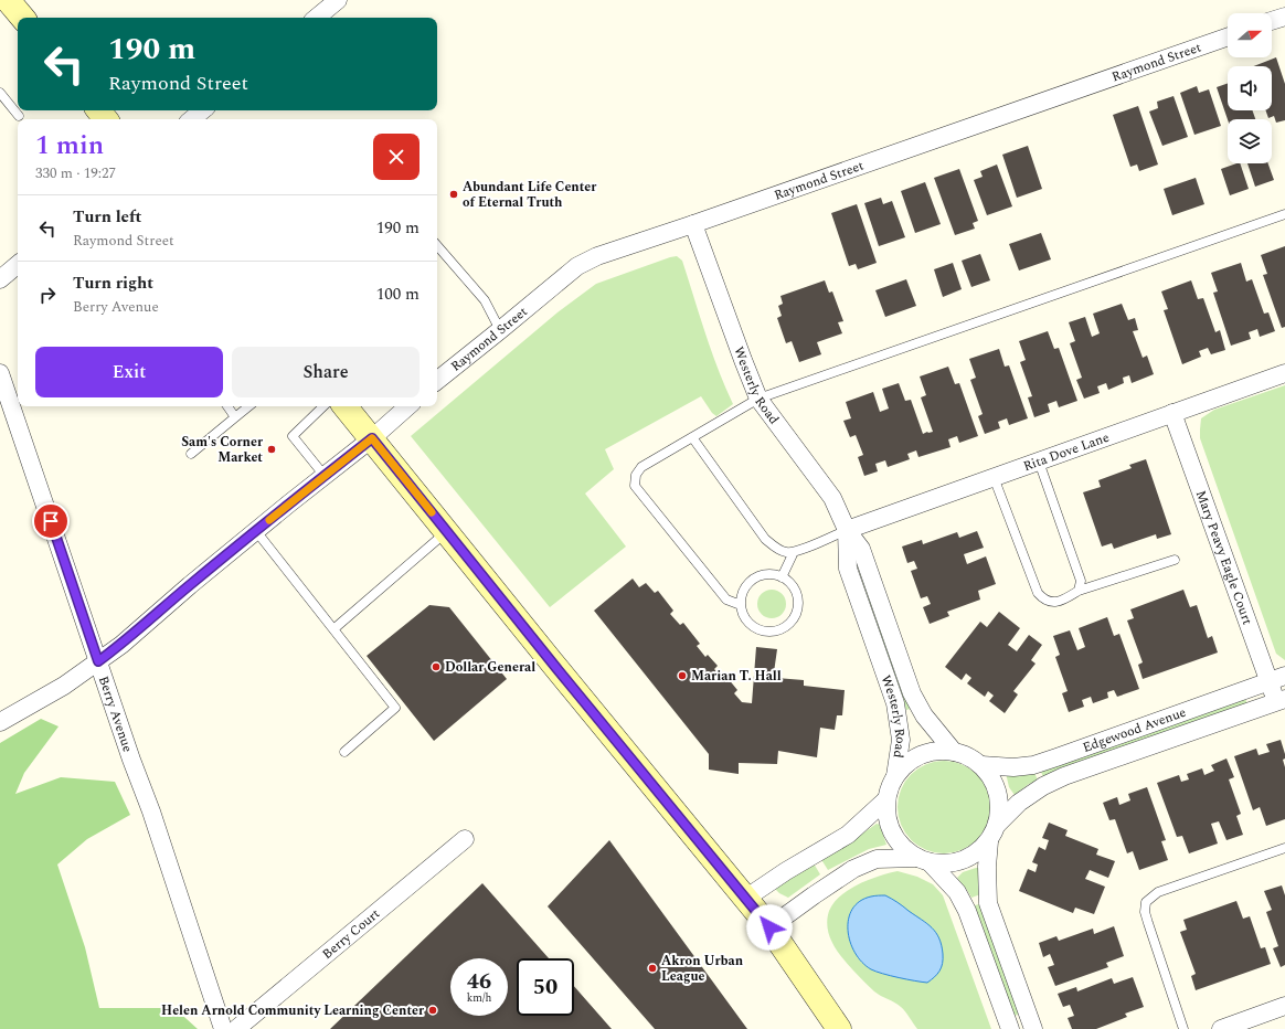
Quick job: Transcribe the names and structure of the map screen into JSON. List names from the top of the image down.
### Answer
{
  "streets": {
    "street": [
      "Raymond Street",
      "Westerly Road",
      "Rita Dove Lane",
      "Mary Peavy Eagle Court",
      "Berry Avenue",
      "Edgewood Avenue",
      "Berry Court"
    ]
  },
  "crossings": [
    ["Raymond Street", "Westerly Road"],
    ["Westerly Road", "Rita Dove Lane"],
    ["Westerly Road", "Edgewood Avenue"],
    ["Rita Dove Lane", "Mary Peavy Eagle Court"],
    ["Mary Peavy Eagle Court", "Edgewood Avenue"]
  ],
  "places": [
    "Abundant Life Center of Eternal Truth",
    "Sam's Corner Market",
    "Dollar General",
    "Marian T. Hall",
    "Akron Urban League",
    "Helen Arnold Community Learning Center"
  ],
  "north": "right",
  "page": {
    "turn": ["190 m", "Raymond Street"],
    "heading": ["1 min", "330 m · 19:27"],
    "list": [
      {
        "name": "Turn left",
        "note": "Raymond Street",
        "value": "190 m"
      },
      {
        "name": "Turn right",
        "note": "Berry Avenue",
        "value": "100 m"
      }
    ],
    "buttons": ["Exit", "Share"],
    "speed": "46 km/h",
    "limit": "50"
  }
}
